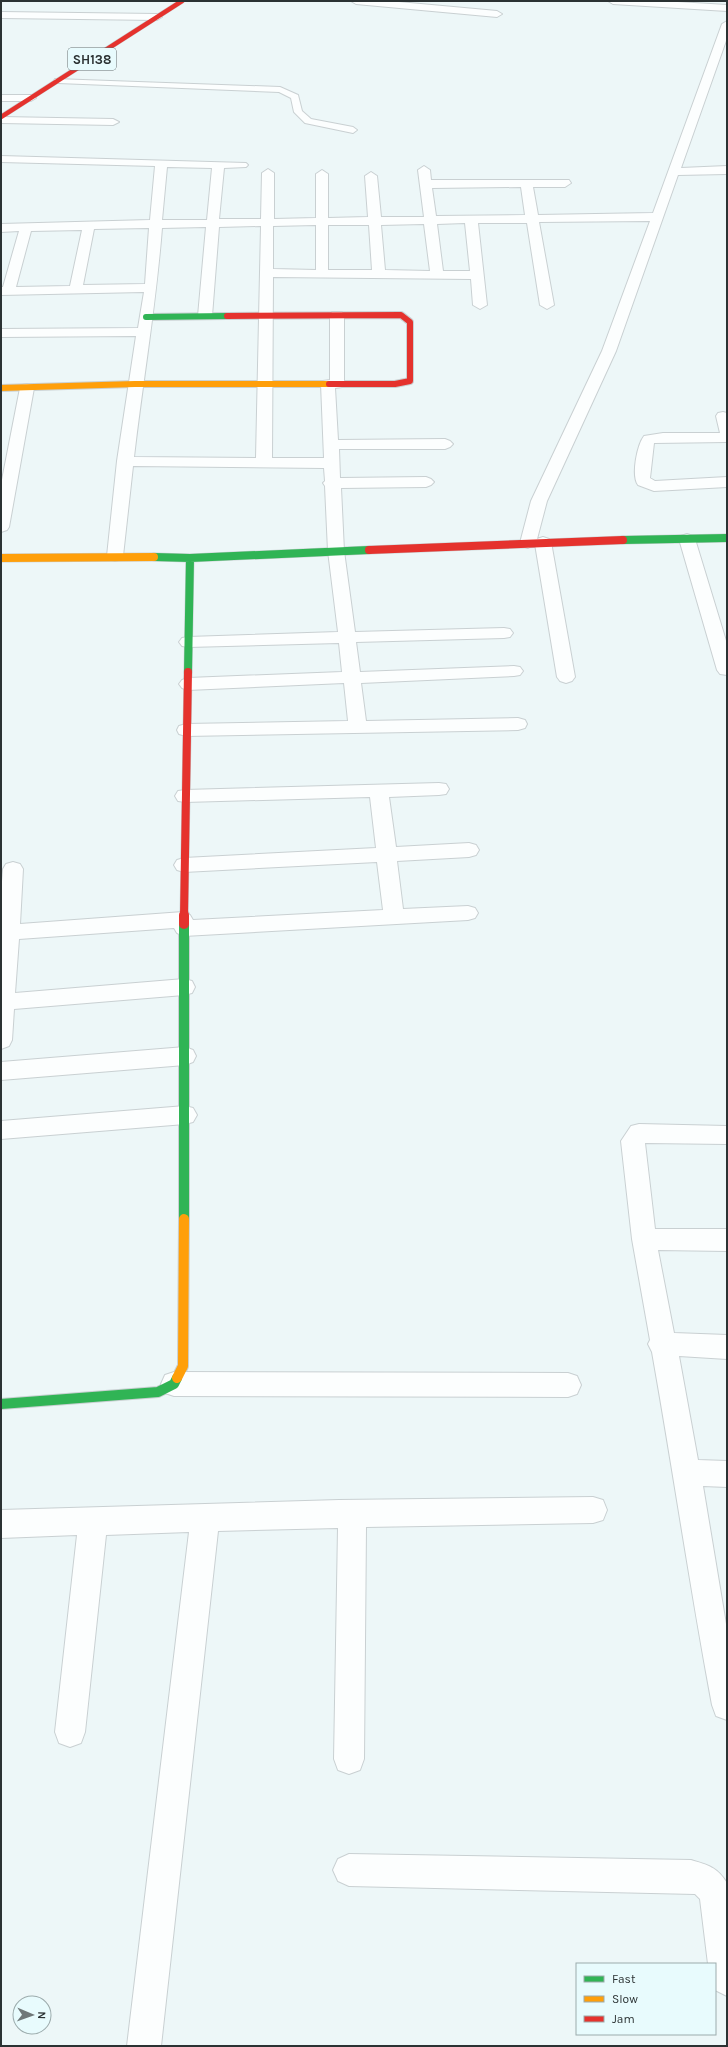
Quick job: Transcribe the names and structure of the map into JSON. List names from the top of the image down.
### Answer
{
  "streets": {
    "street": ["SH138"]
  },
  "legend": ["Fast", "Slow", "Jam"],
  "north": "right"
}
